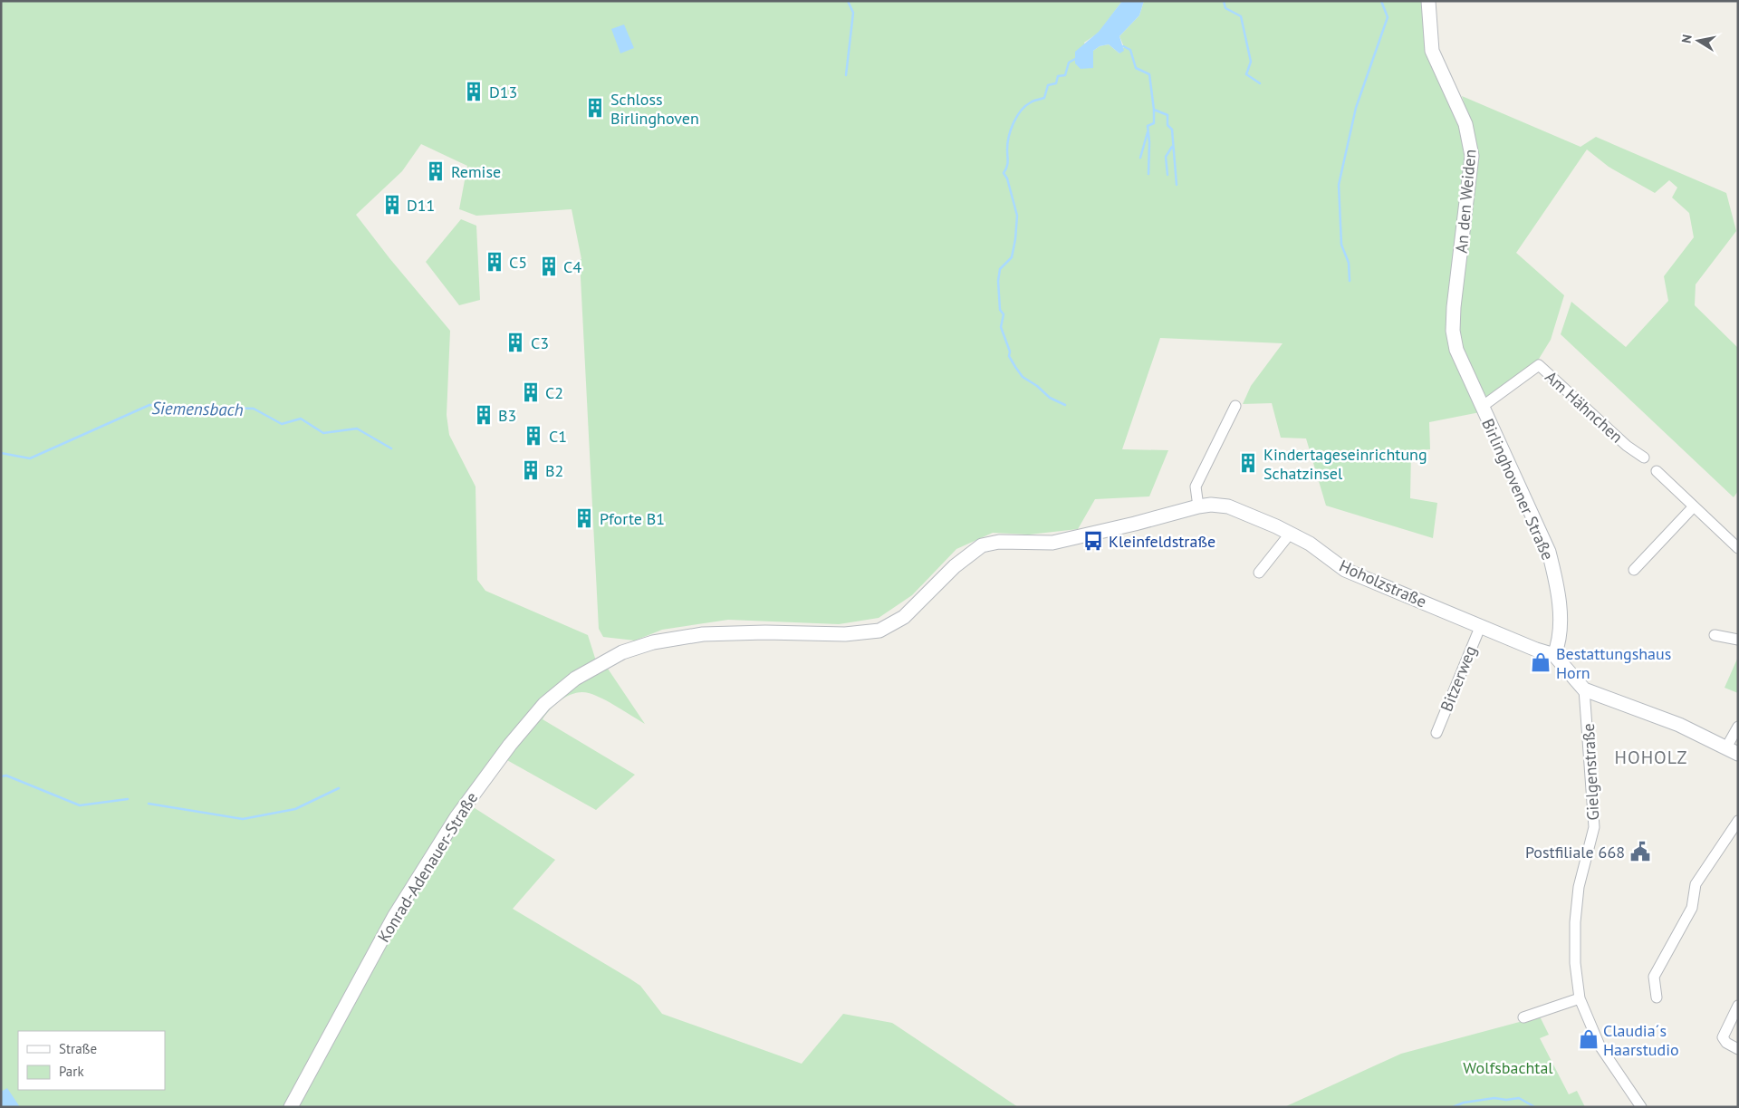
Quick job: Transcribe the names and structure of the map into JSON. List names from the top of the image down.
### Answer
{
  "streets": {
    "street": [
      "An den Weiden",
      "Am Hähnchen",
      "Birlinghovener Straße",
      "Hoholzstraße",
      "Bitzerweg",
      "Gielgenstraße",
      "Konrad-Adenauer-Straße"
    ]
  },
  "crossings": [
    ["An den Weiden", "Am Hähnchen"],
    ["An den Weiden", "Birlinghovener Straße"],
    ["Am Hähnchen", "Birlinghovener Straße"],
    ["Birlinghovener Straße", "Hoholzstraße"],
    ["Hoholzstraße", "Bitzerweg"],
    ["Hoholzstraße", "Gielgenstraße"],
    ["Hoholzstraße", "Konrad-Adenauer-Straße"]
  ],
  "districts": ["HOHOLZ"],
  "water": ["Siemensbach"],
  "parks": ["Wolfsbachtal"],
  "places": {
    "building": [
      "D13",
      "Schloss Birlinghoven",
      "Remise",
      "D11",
      "C5",
      "C4",
      "C3",
      "C2",
      "B3",
      "C1",
      "Kindertageseinrichtung Schatzinsel",
      "B2",
      "Pforte B1"
    ],
    "bus stop": ["Kleinfeldstraße"],
    "shop": ["Bestattungshaus Horn", "Claudia´s Haarstudio"],
    "public building": ["Postfiliale 668"]
  },
  "legend": ["Straße", "Park"],
  "north": "left"
}
